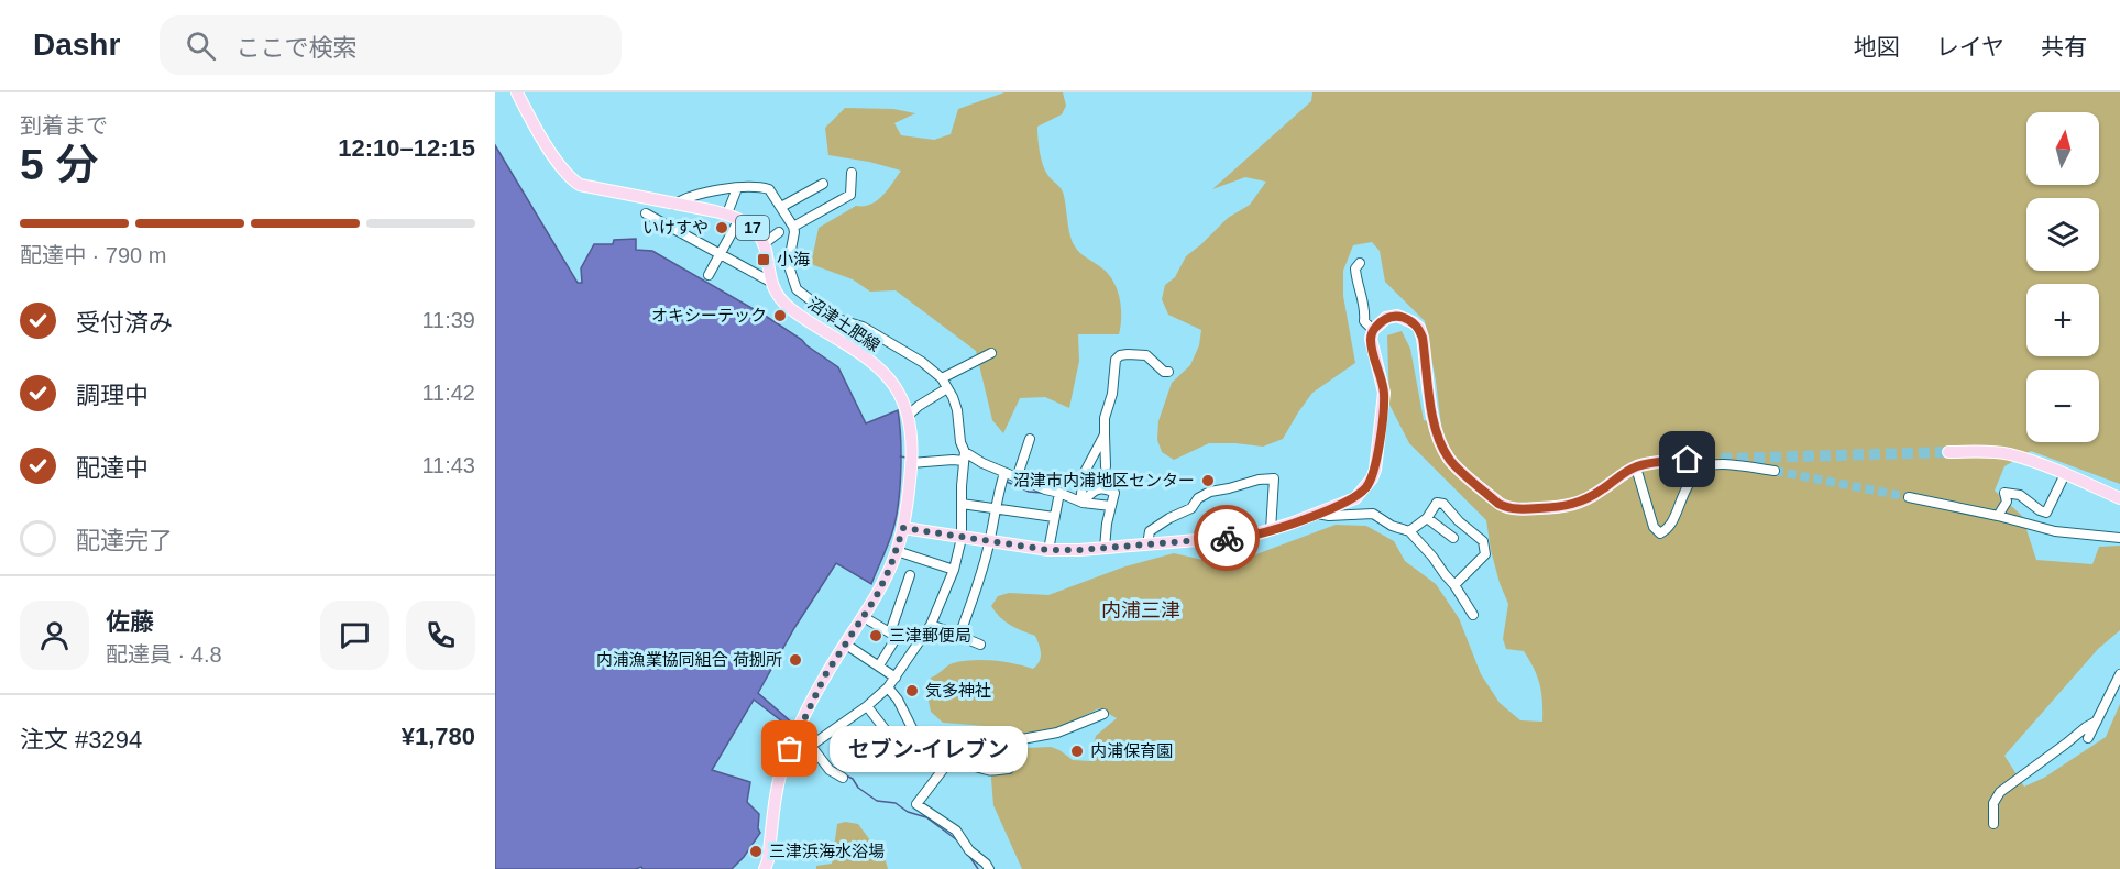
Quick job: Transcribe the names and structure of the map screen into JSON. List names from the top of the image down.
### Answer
{
  "streets": {
    "main road": ["17", "沼津土肥線"]
  },
  "crossings": [
    ["17", "沼津土肥線"]
  ],
  "districts": ["内浦三津"],
  "places": {
    "other": [
      "いけすや",
      "オキシーテック",
      "沼津市内浦地区センター",
      "三津郵便局",
      "内浦漁業協同組合 荷捌所",
      "気多神社",
      "セブン-イレブン",
      "内浦保育園",
      "三津浜海水浴場"
    ],
    "transit": ["小海"]
  },
  "north": "top",
  "page": {
    "header": "Dashr",
    "search": "ここで検索",
    "nav": ["地図", "レイヤ", "共有"],
    "heading": ["5 分", "到着まで", "12:10–12:15"],
    "panel": [
      "佐藤",
      "配達員 · 4.8",
      "注文 #3294",
      "¥1,780"
    ],
    "map_buttons": ["+", "−"],
    "bar": "配達中 · 790 m",
    "list": [
      ["受付済み", "11:39"],
      ["調理中", "11:42"],
      ["配達中", "11:43"],
      "配達完了"
    ],
    "bubble": "セブン-イレブン"
  }
}
